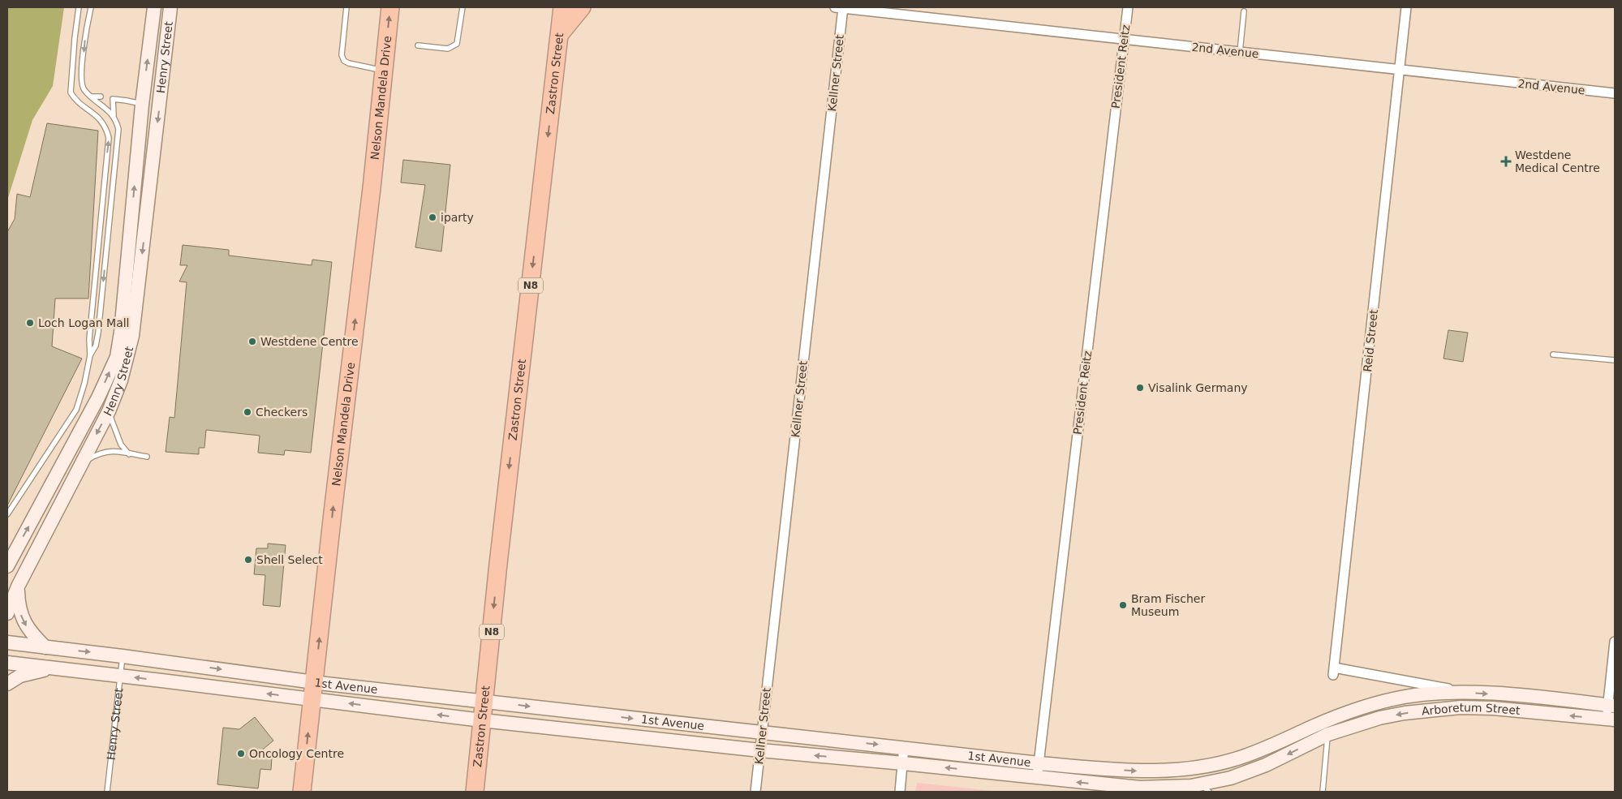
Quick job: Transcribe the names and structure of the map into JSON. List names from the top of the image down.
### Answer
{
  "streets": {
    "highway": ["Zastron Street", "Nelson Mandela Drive", "N8"],
    "street": [
      "2nd Avenue",
      "Henry Street",
      "President Reitz",
      "Kellner Street",
      "Reid Street",
      "1st Avenue",
      "Arboretum Street"
    ]
  },
  "crossings": [
    ["2nd Avenue", "President Reitz"],
    ["2nd Avenue", "Kellner Street"],
    ["2nd Avenue", "Reid Street"],
    ["Henry Street", "1st Avenue"],
    ["President Reitz", "1st Avenue"],
    ["Zastron Street", "1st Avenue"],
    ["Kellner Street", "1st Avenue"],
    ["Nelson Mandela Drive", "1st Avenue"],
    ["Reid Street", "Arboretum Street"],
    ["1st Avenue", "Arboretum Street"]
  ],
  "one_way": ["Zastron Street", "Nelson Mandela Drive"],
  "places": {
    "health": ["Westdene Medical Centre"],
    "other": [
      "iparty",
      "Loch Logan Mall",
      "Westdene Centre",
      "Visalink Germany",
      "Checkers",
      "Shell Select",
      "Bram Fischer Museum",
      "Oncology Centre"
    ]
  }
}
